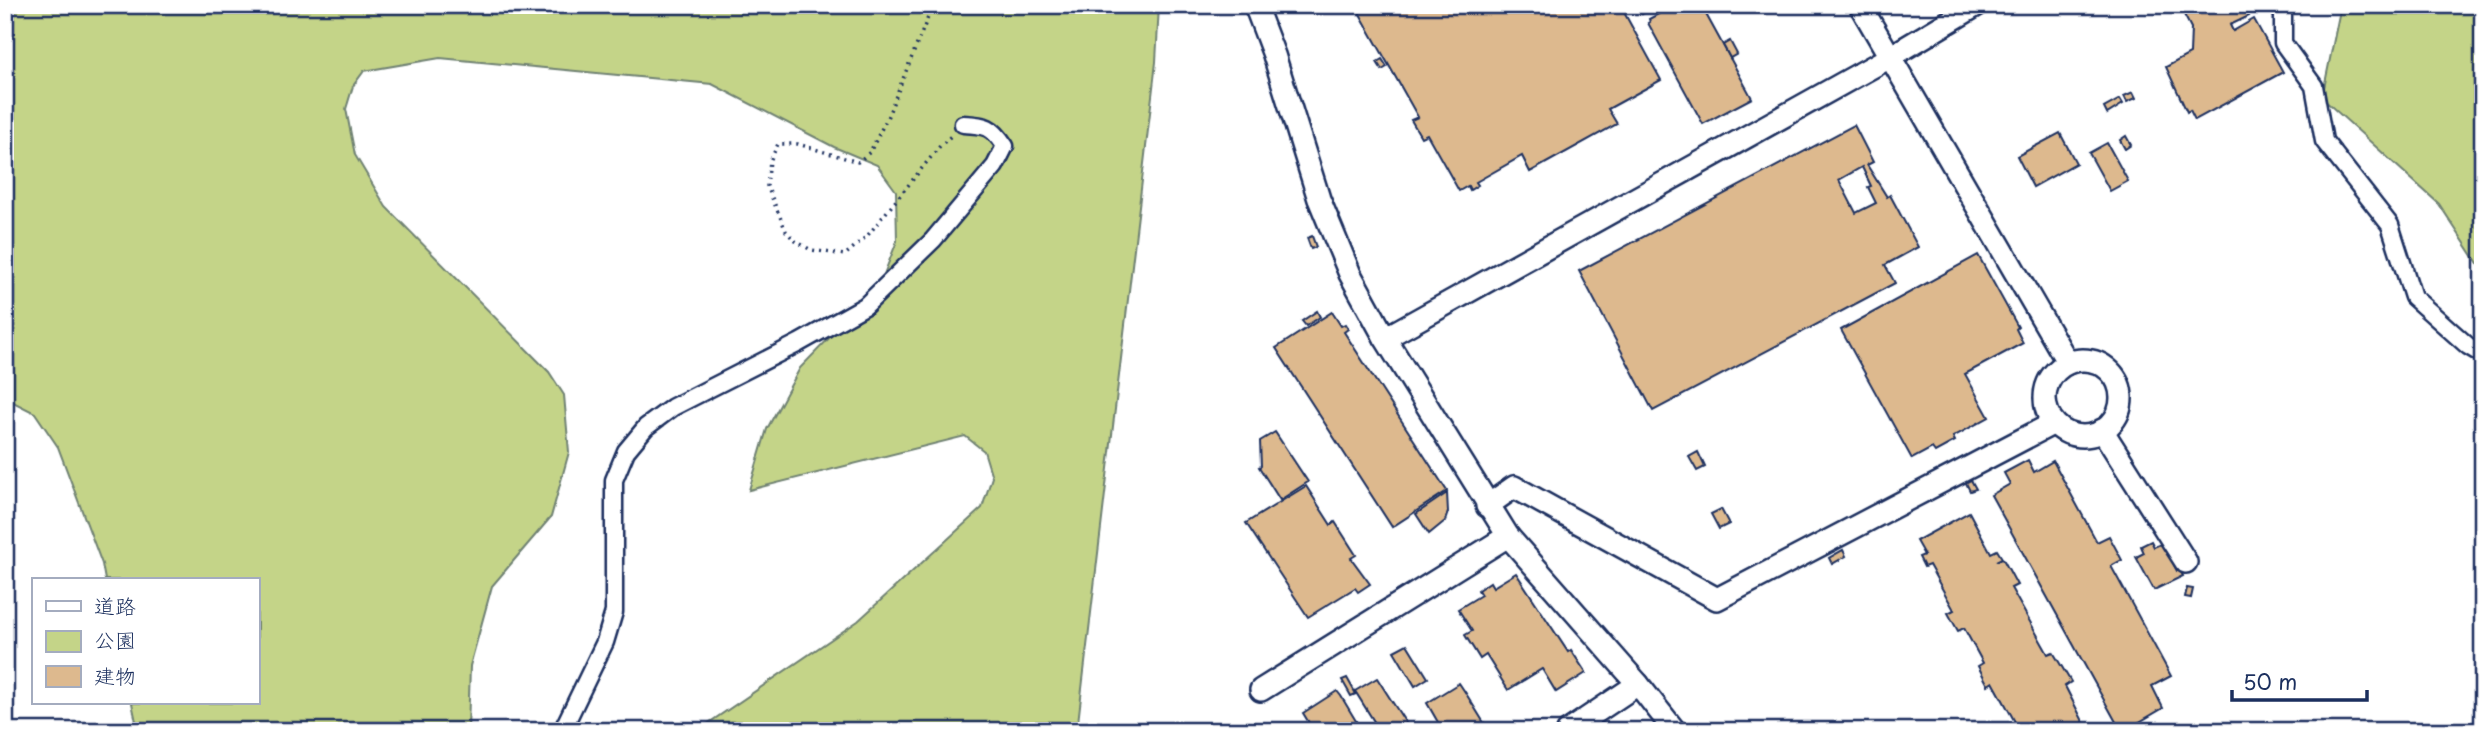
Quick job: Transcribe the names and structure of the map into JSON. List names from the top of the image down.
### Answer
{
  "legend": ["道路", "公園", "建物"],
  "scale_bar": "50 m"
}
